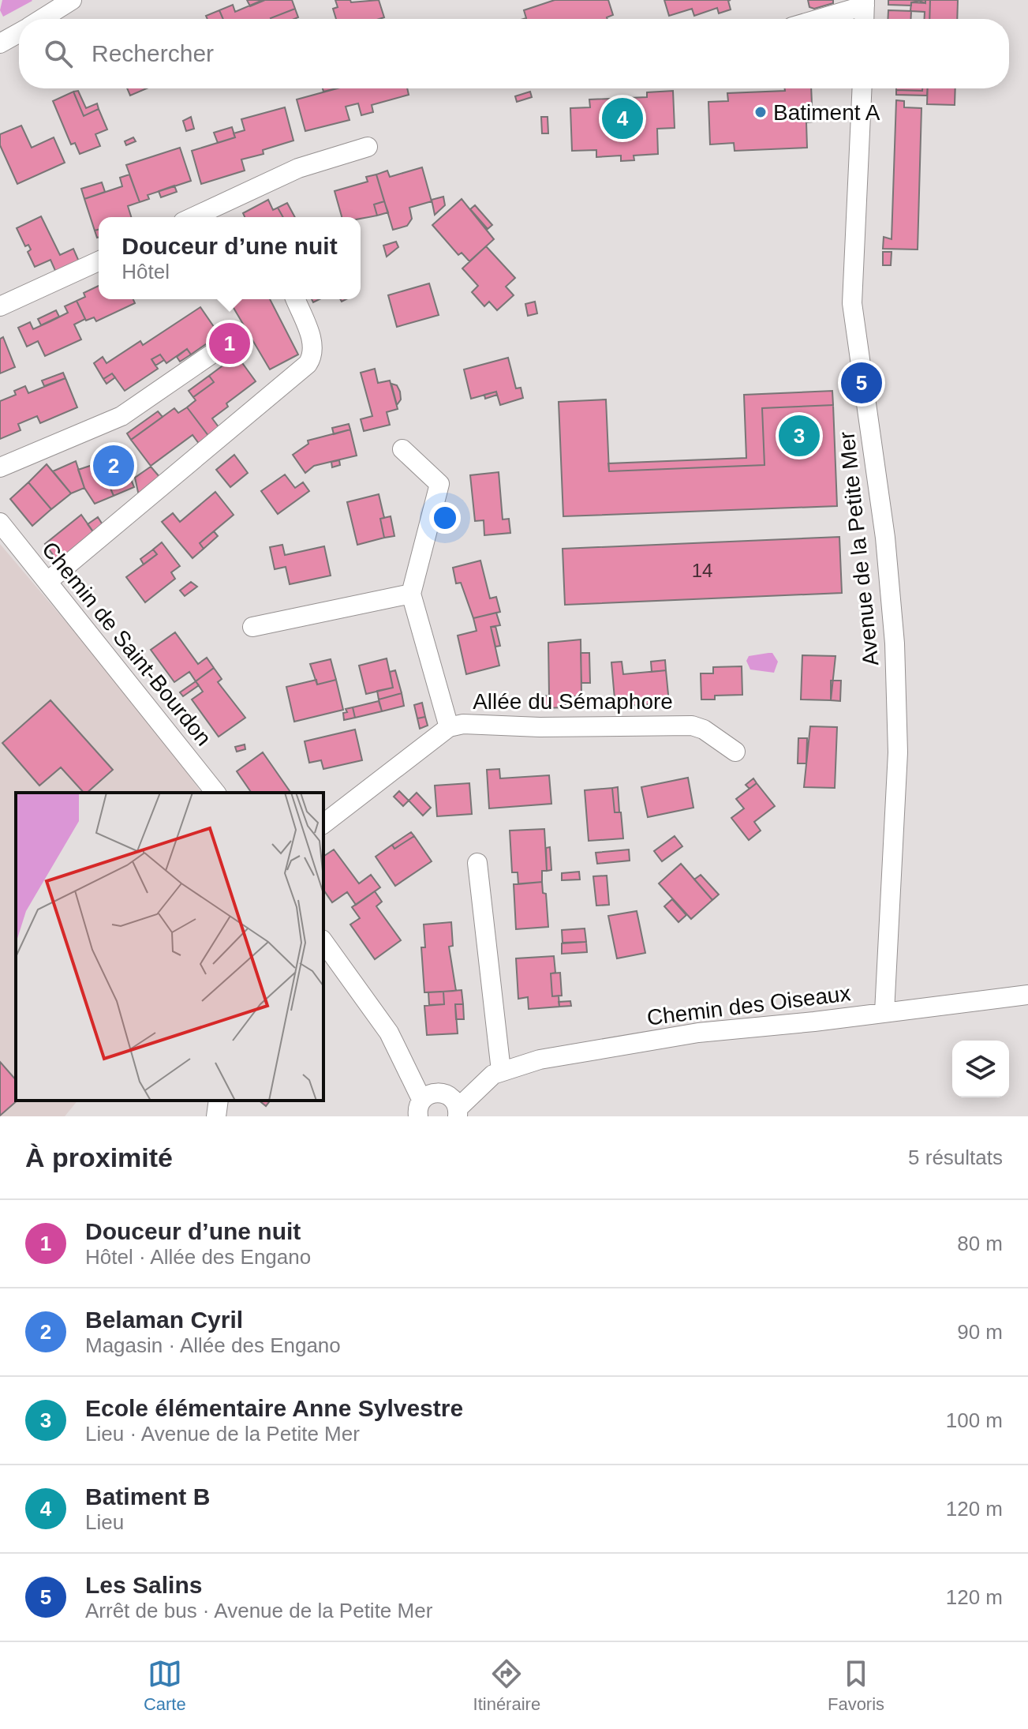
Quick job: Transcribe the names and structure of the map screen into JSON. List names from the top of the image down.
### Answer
{
  "streets": {
    "street": [
      "Avenue de la Petite Mer",
      "Chemin de Saint-Bourdon",
      "Allée du Sémaphore",
      "Chemin des Oiseaux"
    ]
  },
  "crossings": [
    ["Avenue de la Petite Mer", "Chemin des Oiseaux"]
  ],
  "places": ["Batiment A"],
  "house_numbers": ["14"],
  "page": {
    "search": "Rechercher",
    "pins": [
      "4",
      "1",
      "5",
      "3",
      "2"
    ],
    "popup": ["Douceur d’une nuit", "Hôtel"],
    "heading": ["À proximité", "5 résultats"],
    "list": [
      {
        "mark": "1",
        "name": "Douceur d’une nuit",
        "note": "Hôtel · Allée des Engano",
        "value": "80 m"
      },
      {
        "mark": "2",
        "name": "Belaman Cyril",
        "note": "Magasin · Allée des Engano",
        "value": "90 m"
      },
      {
        "mark": "3",
        "name": "Ecole élémentaire Anne Sylvestre",
        "note": "Lieu · Avenue de la Petite Mer",
        "value": "100 m"
      },
      {
        "mark": "4",
        "name": "Batiment B",
        "note": "Lieu",
        "value": "120 m"
      },
      {
        "mark": "5",
        "name": "Les Salins",
        "note": "Arrêt de bus · Avenue de la Petite Mer",
        "value": "120 m"
      }
    ],
    "nav": ["Carte", "Itinéraire", "Favoris"]
  }
}
